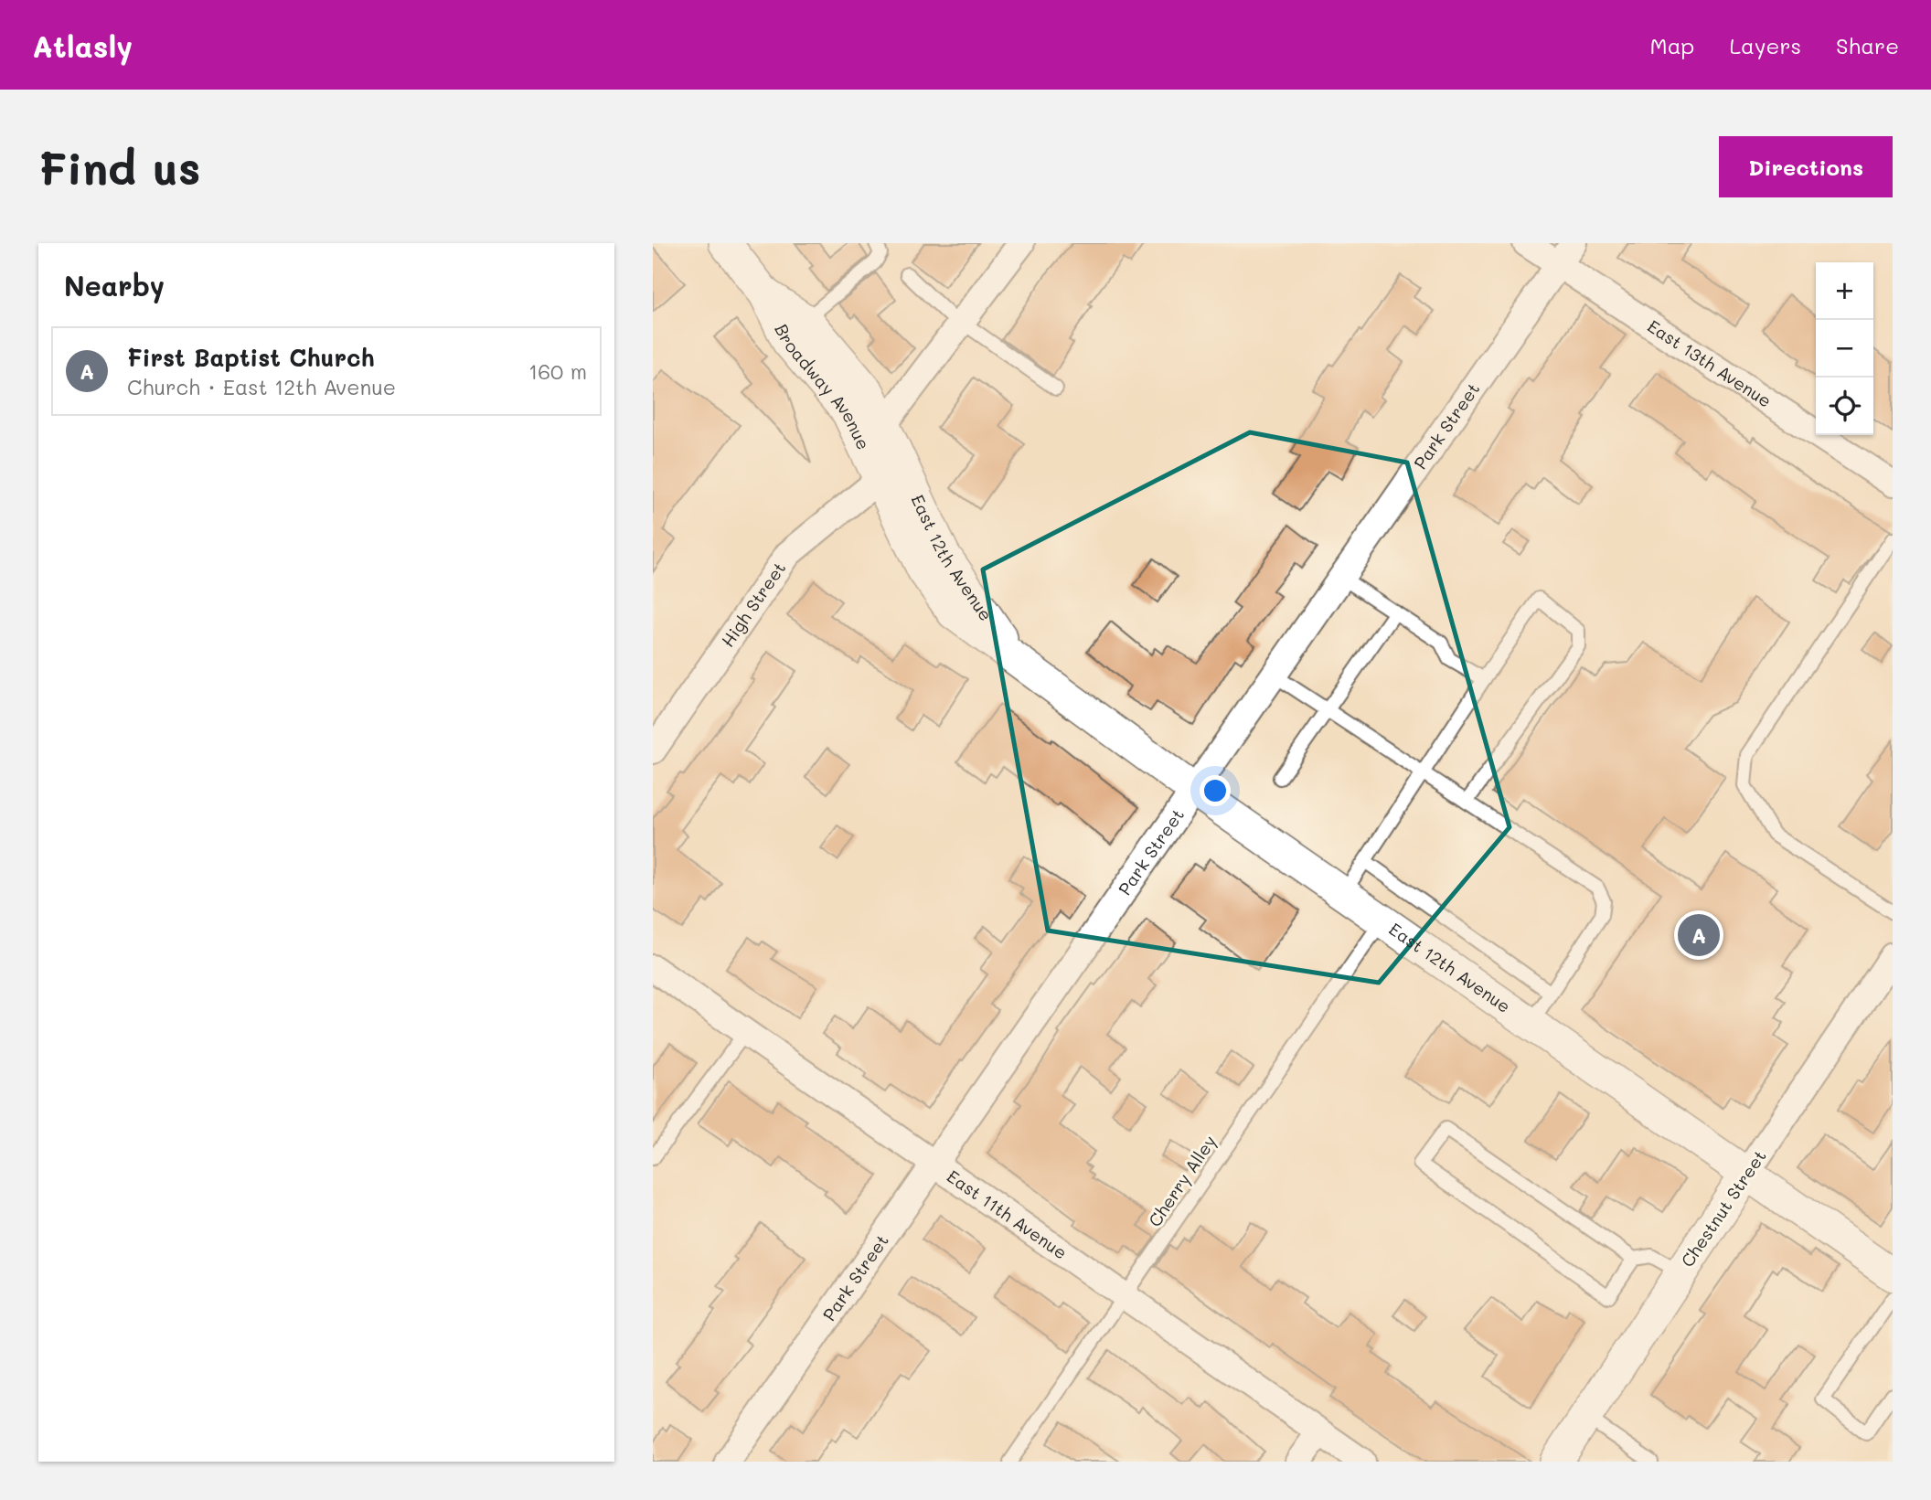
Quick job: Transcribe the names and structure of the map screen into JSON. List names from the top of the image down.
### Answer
{
  "streets": {
    "street": [
      "East 13th Avenue",
      "Broadway Avenue",
      "Park Street",
      "East 12th Avenue",
      "High Street",
      "Chestnut Street",
      "East 11th Avenue"
    ],
    "lane": ["Cherry Alley"]
  },
  "crossings": [
    ["East 13th Avenue", "Park Street"],
    ["Broadway Avenue", "East 12th Avenue"],
    ["Broadway Avenue", "High Street"],
    ["Park Street", "East 12th Avenue"],
    ["Park Street", "East 11th Avenue"],
    ["East 12th Avenue", "High Street"],
    ["East 12th Avenue", "Cherry Alley"],
    ["East 12th Avenue", "Chestnut Street"],
    ["Cherry Alley", "East 11th Avenue"]
  ],
  "page": {
    "header": "Atlasly",
    "nav": ["Map", "Layers", "Share"],
    "buttons": "Directions",
    "title": "Find us",
    "heading": "Nearby",
    "map_buttons": ["+", "−"],
    "list": [
      {
        "mark": "A",
        "name": "First Baptist Church",
        "note": "Church · East 12th Avenue",
        "value": "160 m"
      }
    ],
    "pins": "A"
  }
}
